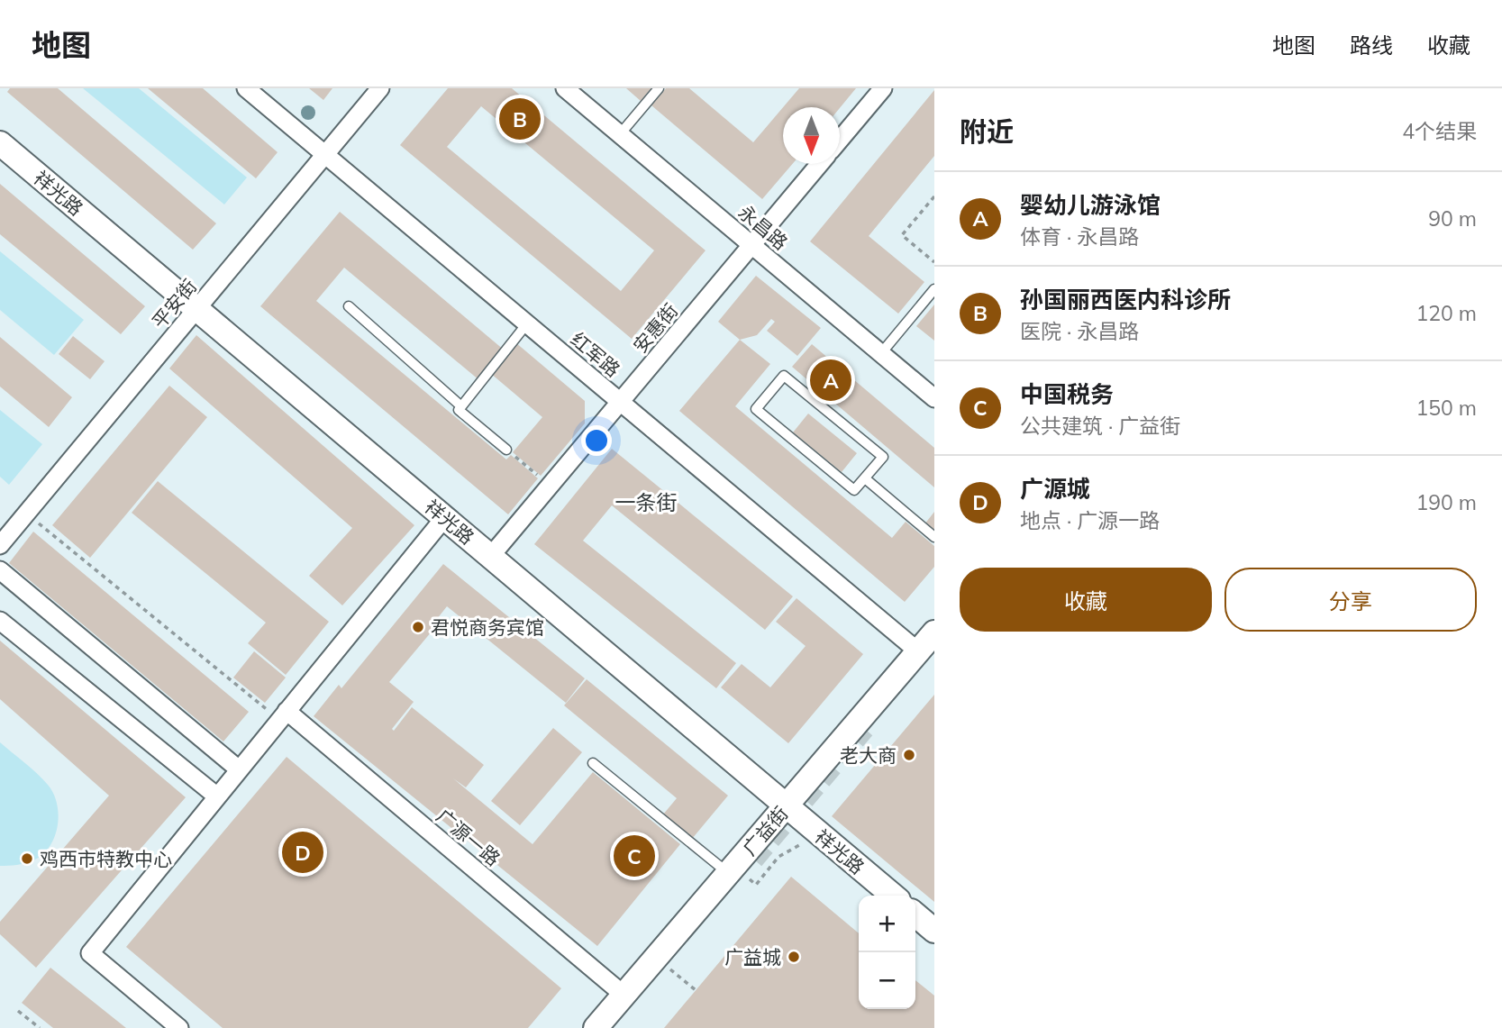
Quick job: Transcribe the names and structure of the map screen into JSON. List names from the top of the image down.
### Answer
{
  "streets": {
    "street": [
      "祥光路",
      "永昌路",
      "平安街",
      "安惠街",
      "红军路",
      "广益街",
      "广源一路"
    ]
  },
  "crossings": [
    ["祥光路", "平安街"],
    ["祥光路", "安惠街"],
    ["祥光路", "广益街"],
    ["永昌路", "安惠街"],
    ["平安街", "红军路"],
    ["安惠街", "红军路"],
    ["红军路", "广益街"],
    ["广益街", "广源一路"]
  ],
  "districts": ["一条街"],
  "places": [
    "君悦商务宾馆",
    "老大商",
    "鸡西市特教中心",
    "广益城"
  ],
  "north": "bottom",
  "page": {
    "header": "地图",
    "nav": ["地图", "路线", "收藏"],
    "heading": ["附近", "4个结果"],
    "pins": [
      "B",
      "A",
      "D",
      "C"
    ],
    "list": [
      {
        "mark": "A",
        "name": "婴幼儿游泳馆",
        "note": "体育 · 永昌路",
        "value": "90 m"
      },
      {
        "mark": "B",
        "name": "孙国丽西医内科诊所",
        "note": "医院 · 永昌路",
        "value": "120 m"
      },
      {
        "mark": "C",
        "name": "中国税务",
        "note": "公共建筑 · 广益街",
        "value": "150 m"
      },
      {
        "mark": "D",
        "name": "广源城",
        "note": "地点 · 广源一路",
        "value": "190 m"
      }
    ],
    "buttons": ["收藏", "分享"],
    "map_buttons": ["+", "−"]
  }
}
